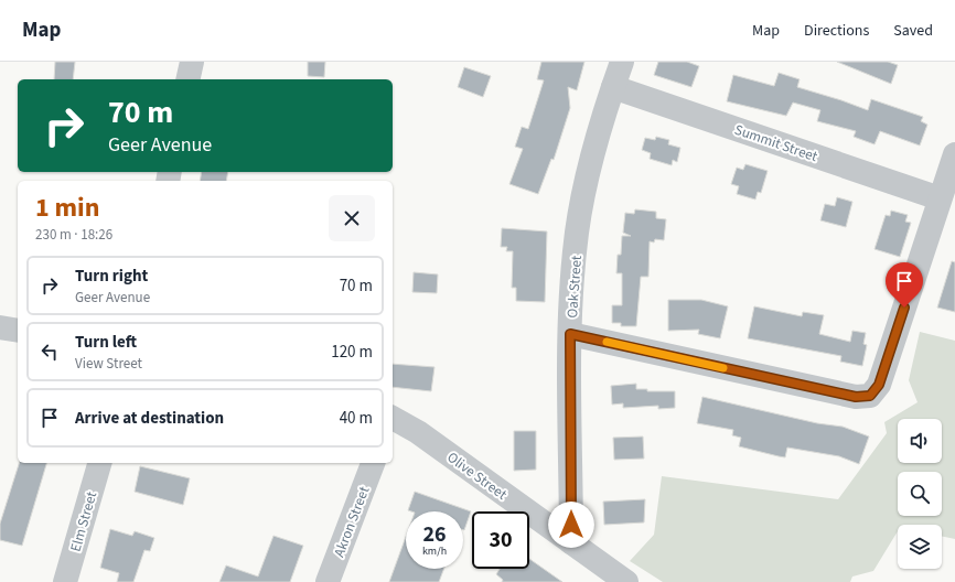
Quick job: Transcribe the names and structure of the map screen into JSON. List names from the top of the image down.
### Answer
{
  "streets": {
    "street": [
      "Summit Street",
      "Oak Street",
      "Olive Street",
      "Elm Street",
      "Akron Street"
    ]
  },
  "crossings": [
    ["Summit Street", "Oak Street"],
    ["Oak Street", "Olive Street"]
  ],
  "page": {
    "header": "Map",
    "nav": ["Map", "Directions", "Saved"],
    "turn": ["70 m", "Geer Avenue"],
    "heading": ["1 min", "230 m · 18:26"],
    "list": [
      {
        "name": "Turn right",
        "note": "Geer Avenue",
        "value": "70 m"
      },
      {
        "name": "Turn left",
        "note": "View Street",
        "value": "120 m"
      },
      {
        "name": "Arrive at destination",
        "value": "40 m"
      }
    ],
    "speed": "26 km/h",
    "limit": "30"
  }
}
